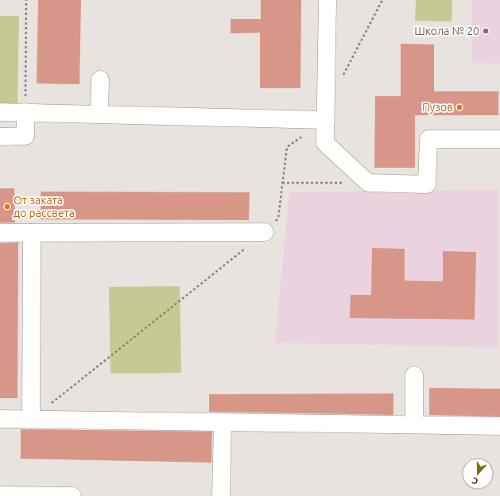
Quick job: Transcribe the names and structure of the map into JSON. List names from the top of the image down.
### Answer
{
  "places": ["Школа № 20", "Пузов", "От заката до рассвета"],
  "north": "bottom"
}
